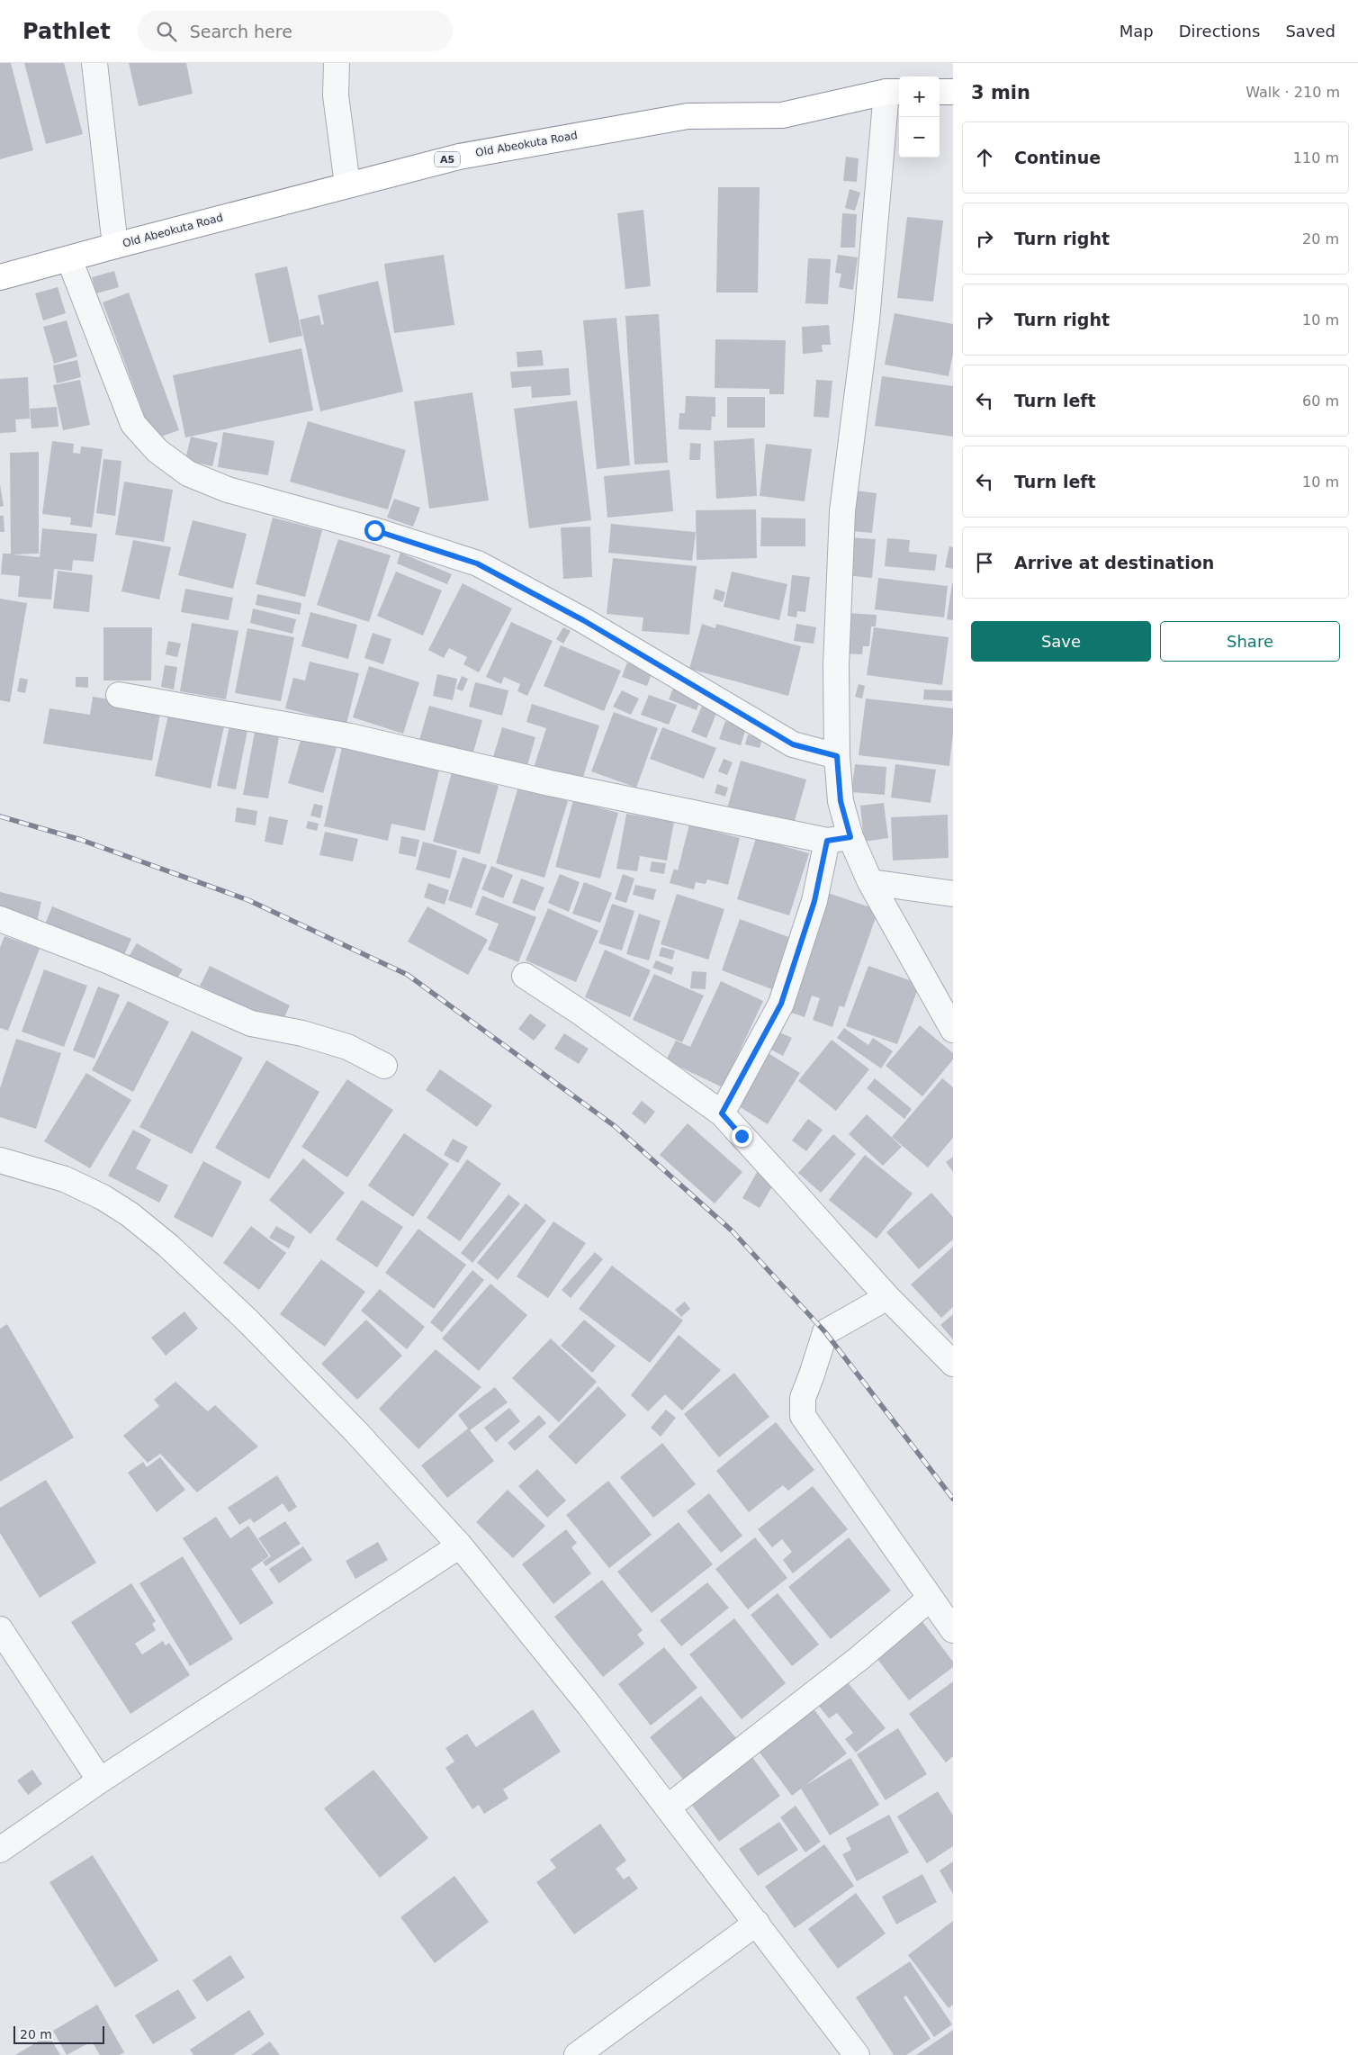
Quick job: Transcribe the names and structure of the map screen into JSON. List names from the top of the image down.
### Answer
{
  "streets": {
    "highway": ["Old Abeokuta Road", "A5"]
  },
  "scale_bar": "20 m",
  "page": {
    "header": "Pathlet",
    "search": "Search here",
    "nav": ["Map", "Directions", "Saved"],
    "heading": ["3 min", "Walk · 210 m"],
    "map_buttons": ["+", "−"],
    "list": [
      ["Continue", "110 m"],
      ["Turn right", "20 m"],
      ["Turn right", "10 m"],
      ["Turn left", "60 m"],
      ["Turn left", "10 m"],
      "Arrive at destination"
    ],
    "buttons": ["Save", "Share"],
    "scale": "20 m"
  }
}
